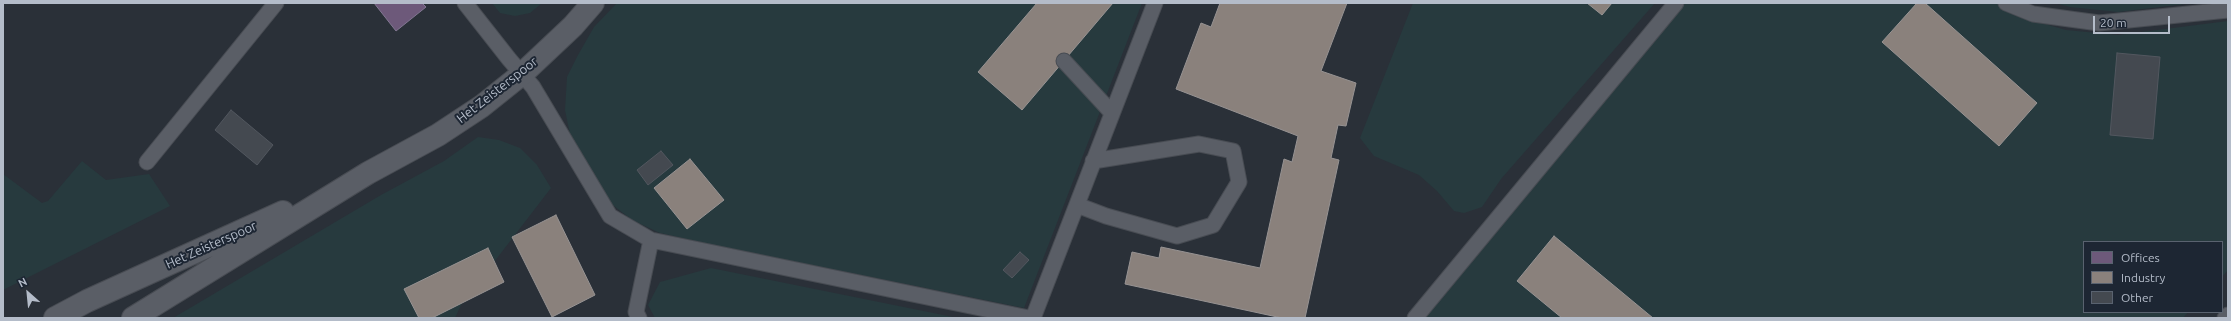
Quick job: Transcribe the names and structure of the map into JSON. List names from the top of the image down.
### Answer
{
  "streets": {
    "street": ["Het Zeisterspoor"]
  },
  "legend": ["Offices", "Industry", "Other"],
  "scale_bar": "20 m",
  "north": "top left"
}
